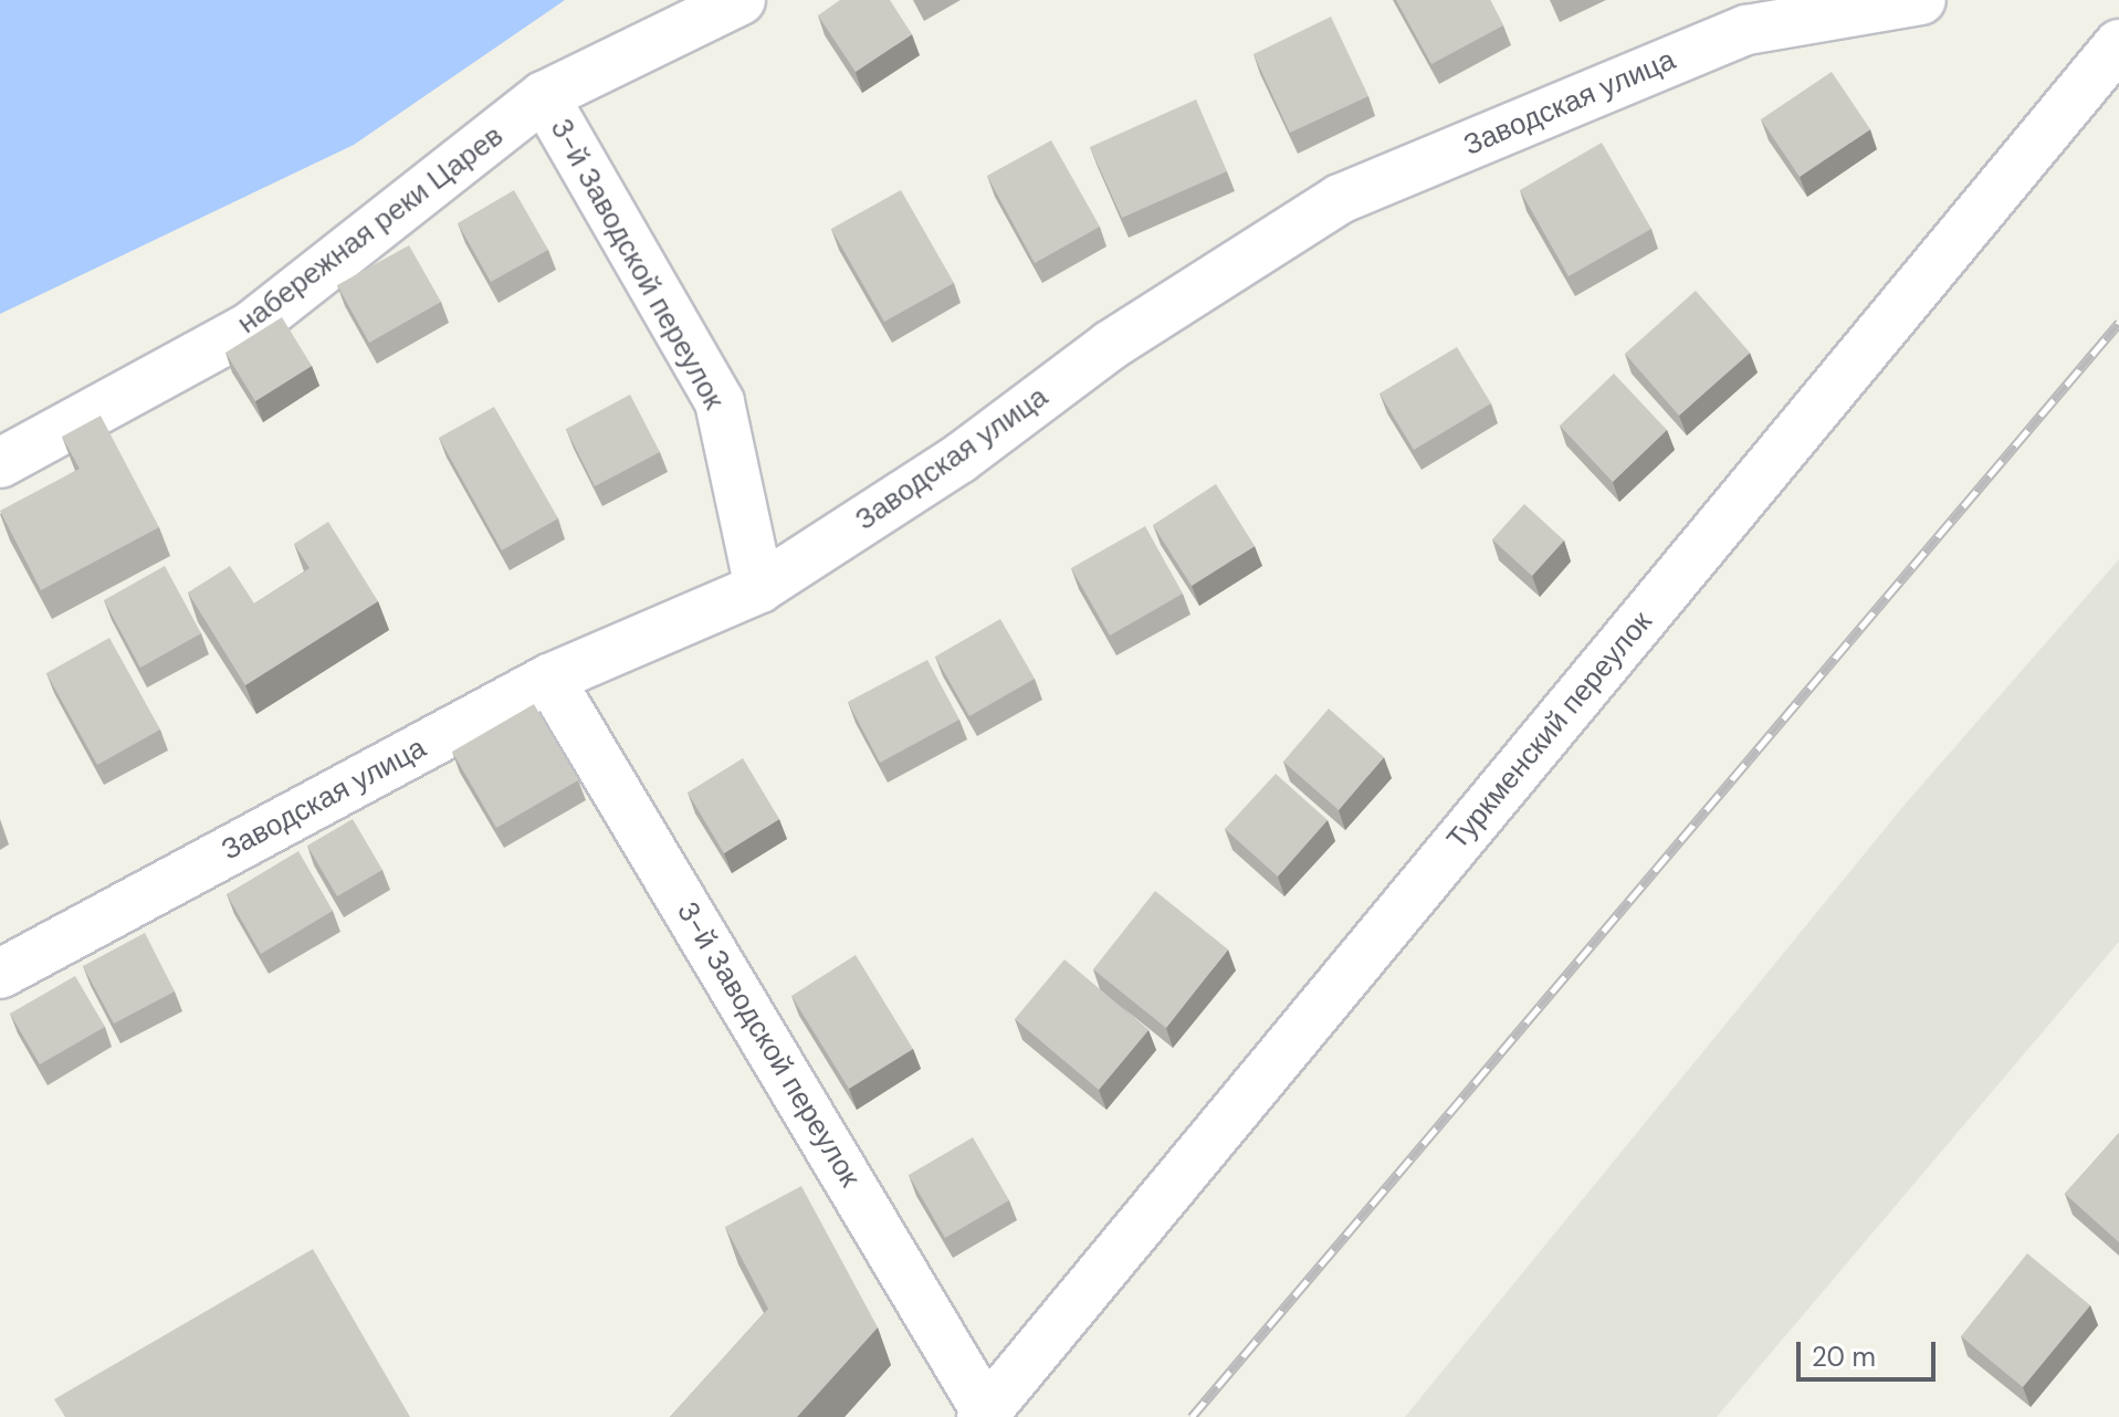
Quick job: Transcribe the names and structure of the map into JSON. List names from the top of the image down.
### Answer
{
  "streets": {
    "street": [
      "Заводская улица",
      "набережная реки Царев",
      "3-й Заводской переулок",
      "Туркменский переулок"
    ]
  },
  "crossings": [
    ["Заводская улица", "3-й Заводской переулок"],
    ["набережная реки Царев", "3-й Заводской переулок"],
    ["3-й Заводской переулок", "Туркменский переулок"]
  ],
  "scale_bar": "20 m"
}
